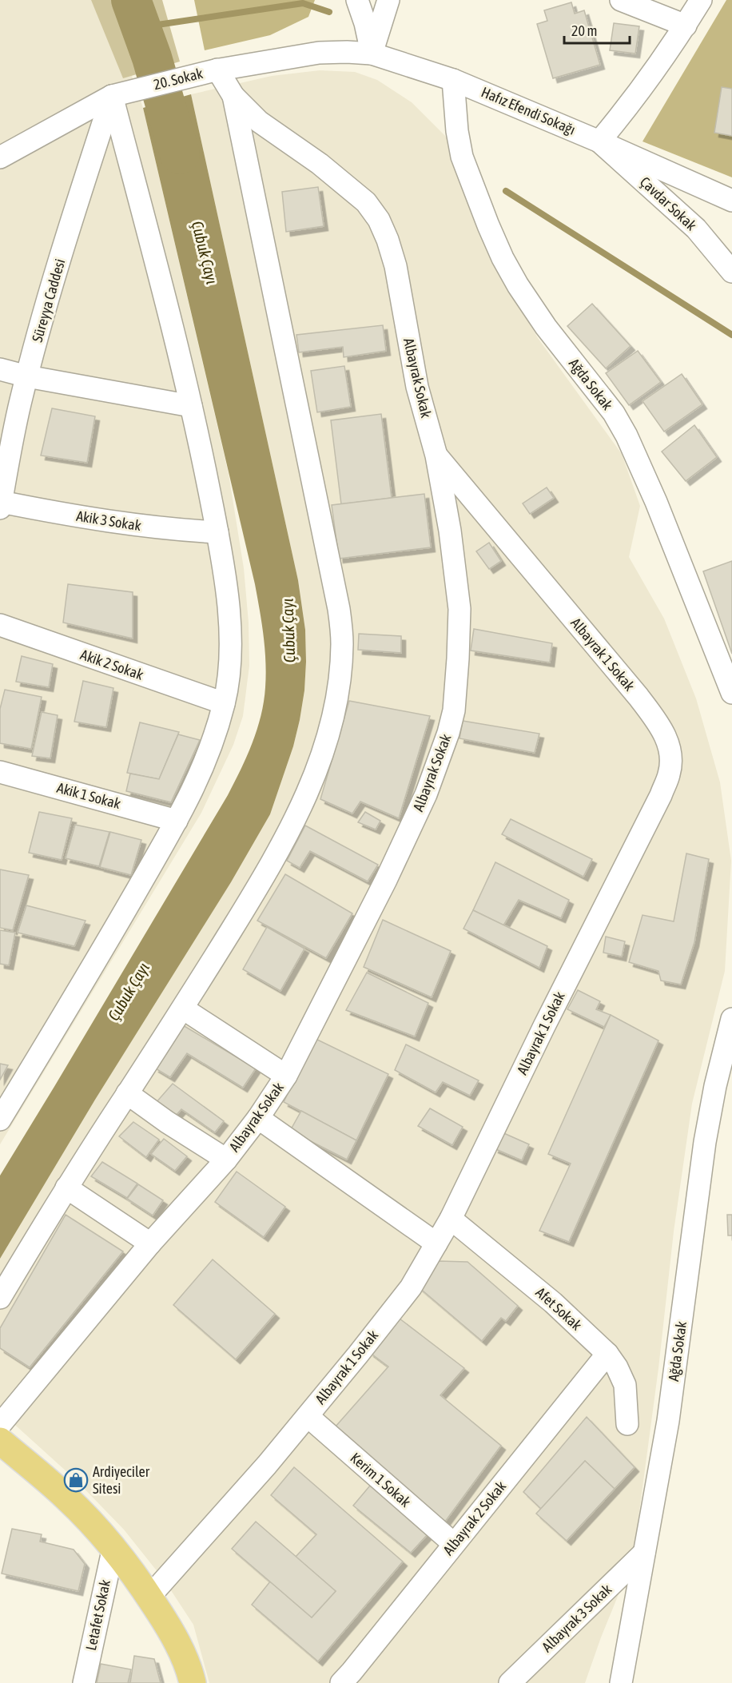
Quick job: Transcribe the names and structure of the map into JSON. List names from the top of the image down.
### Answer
{
  "streets": {
    "street": [
      "20. Sokak",
      "Hafız Efendi Sokağı",
      "Çavdar Sokak",
      "Süreyya Caddesi",
      "Albayrak Sokak",
      "Ağda Sokak",
      "Akik 3 Sokak",
      "Albayrak 1 Sokak",
      "Akik 2 Sokak",
      "Akik 1 Sokak",
      "Afet Sokak",
      "Kerim 1 Sokak",
      "Albayrak 2 Sokak",
      "Letafet Sokak",
      "Albayrak 3 Sokak"
    ]
  },
  "crossings": [
    ["20. Sokak", "Hafız Efendi Sokağı"],
    ["20. Sokak", "Süreyya Caddesi"],
    ["20. Sokak", "Albayrak Sokak"],
    ["Hafız Efendi Sokağı", "Çavdar Sokak"],
    ["Hafız Efendi Sokağı", "Ağda Sokak"],
    ["Süreyya Caddesi", "Akik 3 Sokak"],
    ["Albayrak Sokak", "Albayrak 1 Sokak"],
    ["Ağda Sokak", "Albayrak 3 Sokak"],
    ["Albayrak 1 Sokak", "Afet Sokak"],
    ["Albayrak 1 Sokak", "Kerim 1 Sokak"],
    ["Afet Sokak", "Albayrak 2 Sokak"],
    ["Kerim 1 Sokak", "Albayrak 2 Sokak"]
  ],
  "water": ["Çubuk Çayı"],
  "places": {
    "shop": ["Ardiyeciler Sitesi"]
  },
  "scale_bar": "20 m"
}
